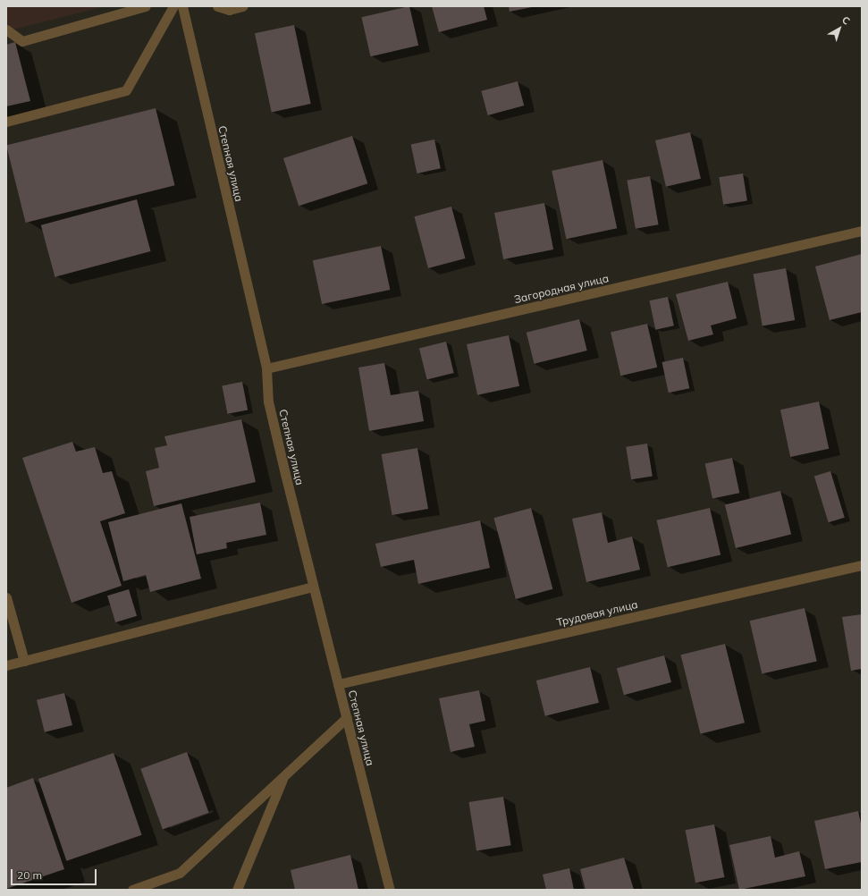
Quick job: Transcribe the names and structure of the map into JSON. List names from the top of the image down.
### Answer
{
  "streets": {
    "street": ["Степная улица", "Загородная улица", "Трудовая улица"]
  },
  "crossings": [
    ["Степная улица", "Загородная улица"],
    ["Степная улица", "Трудовая улица"]
  ],
  "scale_bar": "20 m",
  "north": "top right"
}
